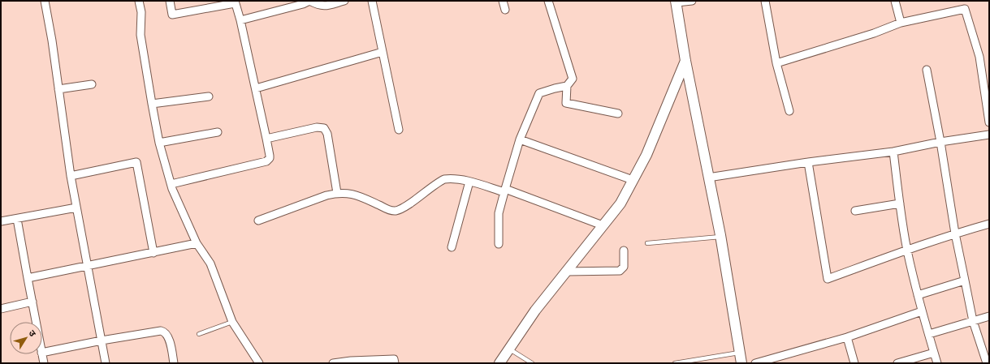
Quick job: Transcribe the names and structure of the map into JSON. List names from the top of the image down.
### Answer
{
  "north": "top right"
}
